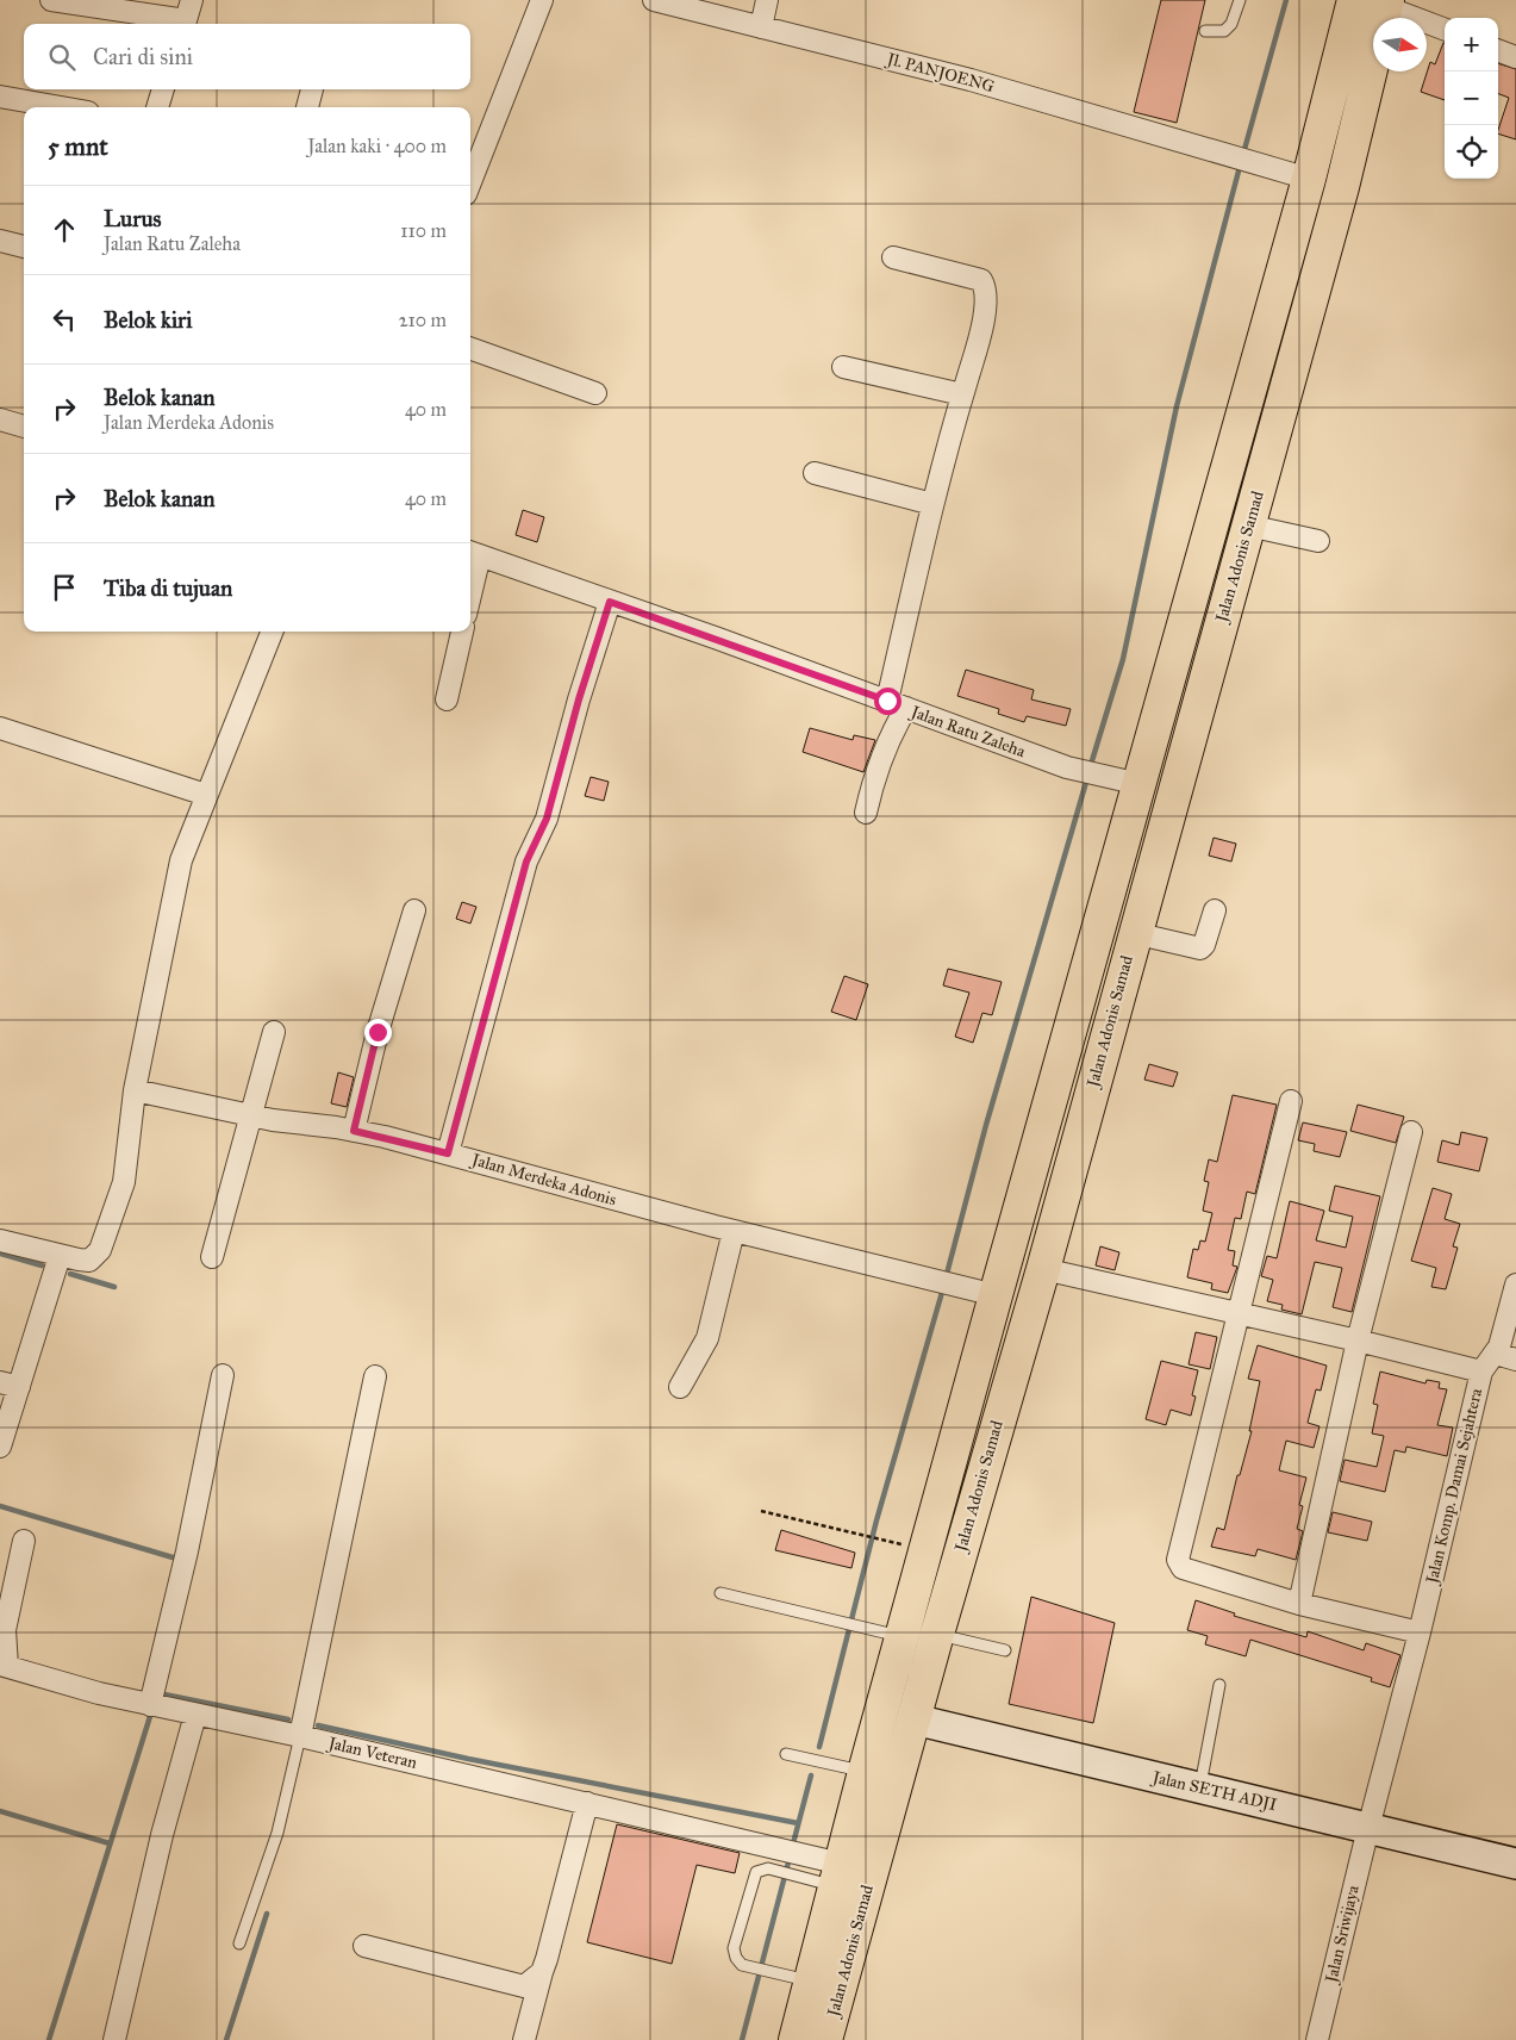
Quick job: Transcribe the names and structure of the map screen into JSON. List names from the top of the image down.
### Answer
{
  "streets": {
    "highway": ["Jalan Adonis Samad"],
    "street": [
      "Jl. PANJOENG",
      "Jalan Ratu Zaleha",
      "Jalan Merdeka Adonis",
      "Jalan Komp. Damai Sejahtera",
      "Jalan Veteran",
      "Jalan SETH ADJI",
      "Jalan Sriwijaya"
    ]
  },
  "crossings": [
    ["Jalan Adonis Samad", "Jalan Komp. Damai Sejahtera"],
    ["Jalan Adonis Samad", "Jalan SETH ADJI"],
    ["Jalan Komp. Damai Sejahtera", "Jalan SETH ADJI"],
    ["Jalan Komp. Damai Sejahtera", "Jalan Sriwijaya"],
    ["Jalan SETH ADJI", "Jalan Sriwijaya"]
  ],
  "north": "right",
  "page": {
    "map_buttons": ["+", "−"],
    "search": "Cari di sini",
    "heading": ["5 mnt", "Jalan kaki · 400 m"],
    "list": [
      ["Lurus", "Jalan Ratu Zaleha", "110 m"],
      ["Belok kiri", "210 m"],
      ["Belok kanan", "Jalan Merdeka Adonis", "40 m"],
      ["Belok kanan", "40 m"],
      "Tiba di tujuan"
    ]
  }
}
